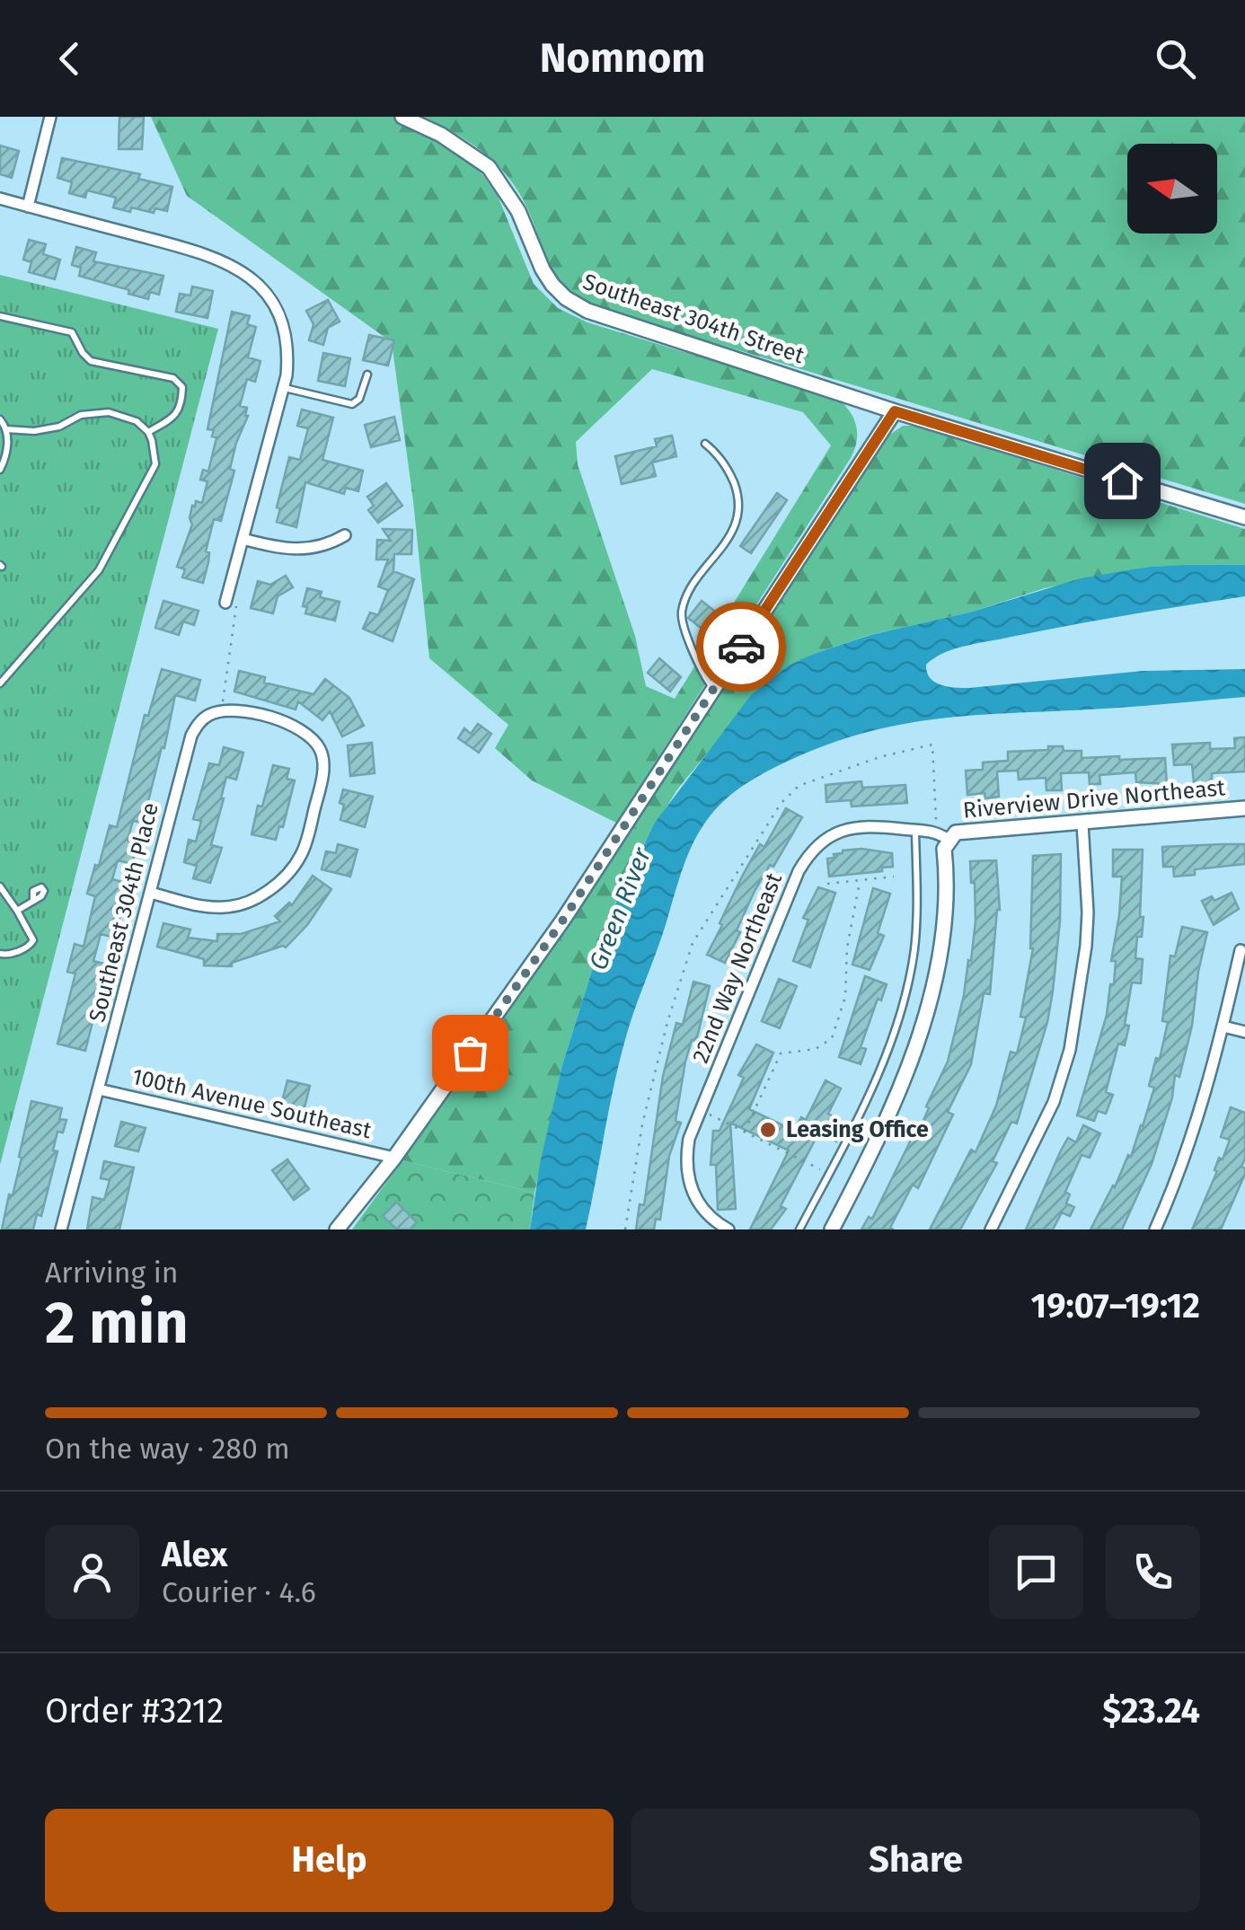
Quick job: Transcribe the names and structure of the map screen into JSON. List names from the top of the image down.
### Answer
{
  "streets": {
    "street": [
      "Southeast 304th Street",
      "Riverview Drive Northeast",
      "Southeast 304th Place",
      "22nd Way Northeast",
      "100th Avenue Southeast"
    ]
  },
  "crossings": [
    ["Southeast 304th Place", "100th Avenue Southeast"]
  ],
  "water": ["Green River"],
  "places": ["Leasing Office"],
  "north": "left",
  "page": {
    "header": "Nomnom",
    "heading": ["2 min", "Arriving in", "19:07–19:12"],
    "panel": [
      "Alex",
      "Courier · 4.6",
      "Order #3212",
      "$23.24"
    ],
    "bar": "On the way · 280 m",
    "buttons": ["Help", "Share"]
  }
}
